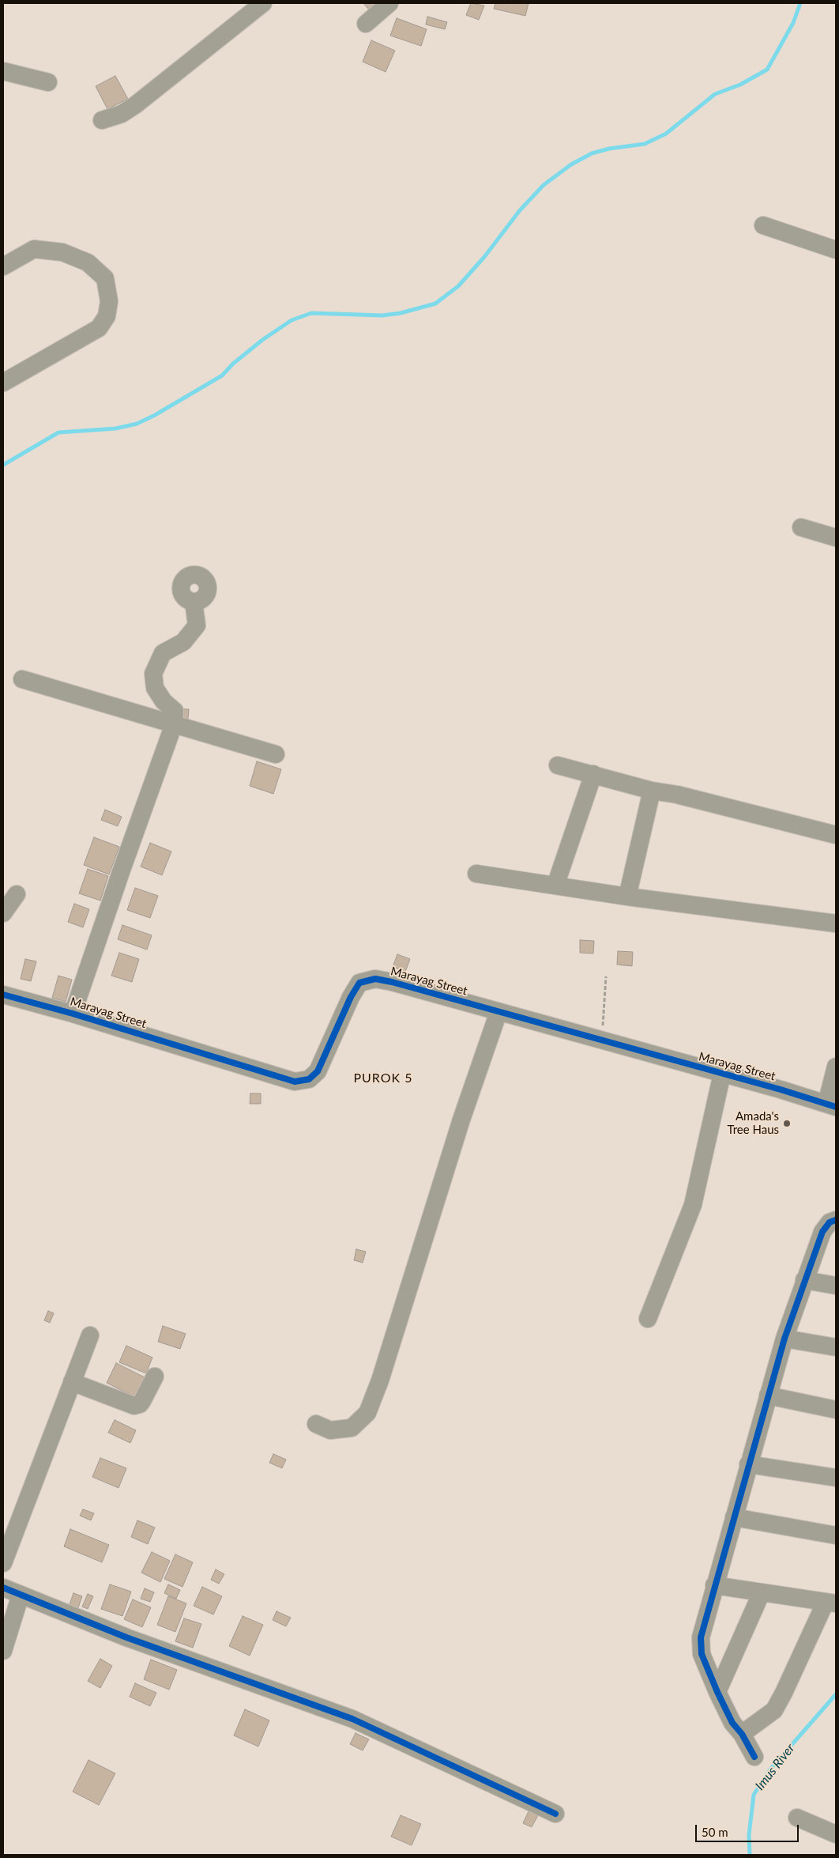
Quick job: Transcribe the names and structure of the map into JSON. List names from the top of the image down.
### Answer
{
  "streets": {
    "street": ["Marayag Street"]
  },
  "districts": ["PUROK 5"],
  "water": ["Imus River"],
  "places": ["Amada's Tree Haus"],
  "scale_bar": "50 m"
}
